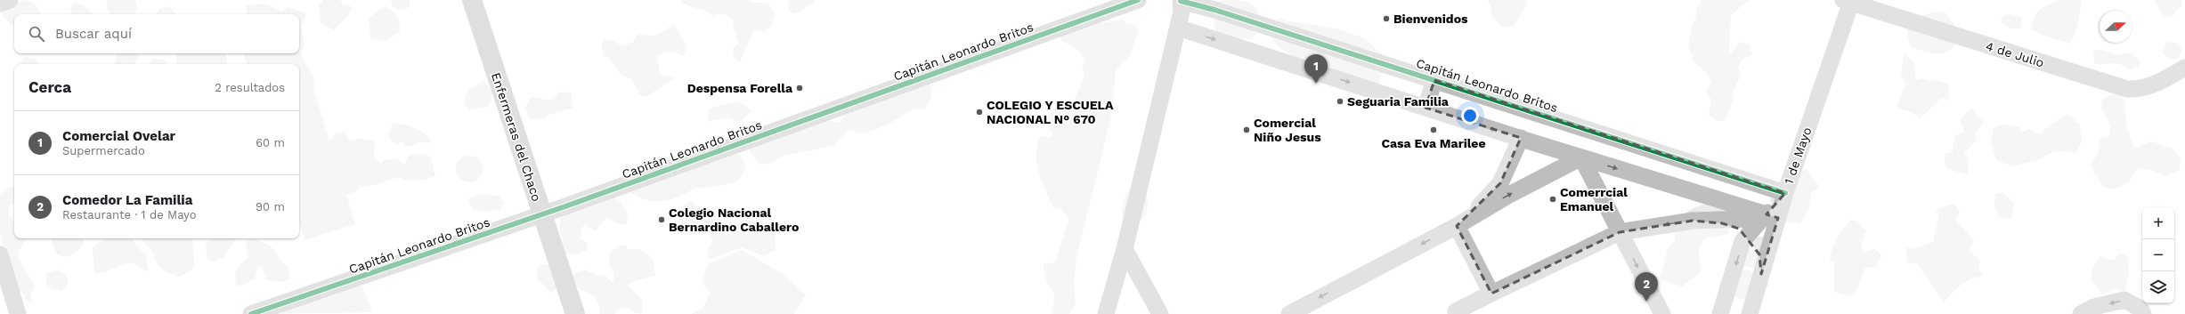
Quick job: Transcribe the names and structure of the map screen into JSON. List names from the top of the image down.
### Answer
{
  "streets": {
    "main road": ["Enfermeras del Chaco"],
    "street": ["Capitán Leonardo Britos", "4 de Julio", "1 de Mayo"]
  },
  "crossings": [
    ["Capitán Leonardo Britos", "Enfermeras del Chaco"],
    ["Capitán Leonardo Britos", "1 de Mayo"],
    ["4 de Julio", "1 de Mayo"]
  ],
  "places": [
    "Bienvenidos",
    "Despensa Forella",
    "Seguaria Familia",
    "COLEGIO Y ESCUELA NACIONAL N° 670",
    "Comercial Niño Jesus",
    "Casa Eva Marilee",
    "Comerrcial Emanuel",
    "Colegio Nacional Bernardino Caballero"
  ],
  "north": "right",
  "page": {
    "search": "Buscar aquí",
    "pins": ["1", "2"],
    "heading": ["Cerca", "2 resultados"],
    "list": [
      {
        "mark": "1",
        "name": "Comercial Ovelar",
        "note": "Supermercado",
        "value": "60 m"
      },
      {
        "mark": "2",
        "name": "Comedor La Familia",
        "note": "Restaurante · 1 de Mayo",
        "value": "90 m"
      }
    ],
    "map_buttons": ["+", "−"]
  }
}
